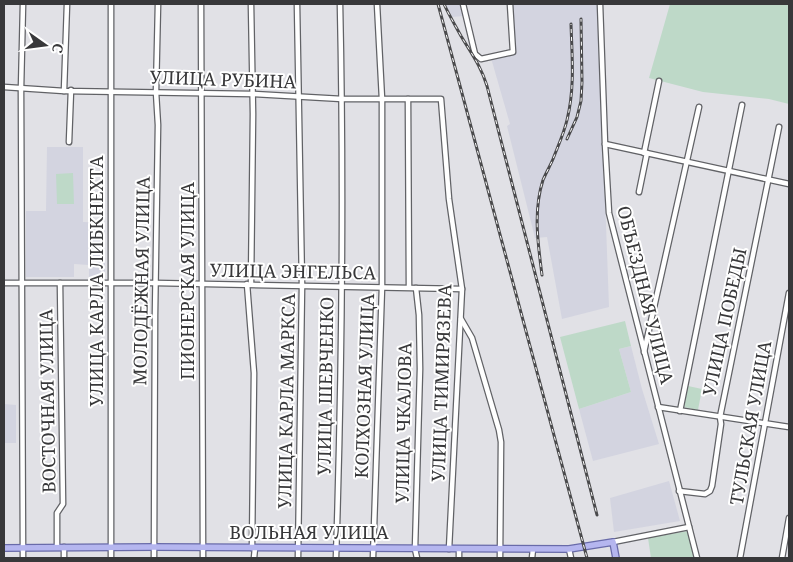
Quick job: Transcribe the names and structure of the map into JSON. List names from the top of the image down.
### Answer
{
  "streets": {
    "main road": ["ВОЛЬНАЯ УЛИЦА"],
    "street": [
      "УЛИЦА РУБИНА",
      "УЛИЦА ЭНГЕЛЬСА",
      "УЛИЦА КАРЛА ЛИБКНЕХТА",
      "МОЛОДЁЖНАЯ УЛИЦА",
      "ПИОНЕРСКАЯ УЛИЦА",
      "ОБЪЕЗДНАЯ УЛИЦА",
      "УЛИЦА ПОБЕДЫ",
      "УЛИЦА ТИМИРЯЗЕВА",
      "УЛИЦА ШЕВЧЕНКО",
      "КОЛХОЗНАЯ УЛИЦА",
      "ВОСТОЧНАЯ УЛИЦА",
      "УЛИЦА КАРЛА МАРКСА",
      "УЛИЦА ЧКАЛОВА",
      "ТУЛЬСКАЯ УЛИЦА"
    ]
  },
  "crossings": [
    ["УЛИЦА РУБИНА", "УЛИЦА КАРЛА ЛИБКНЕХТА"],
    ["УЛИЦА РУБИНА", "МОЛОДЁЖНАЯ УЛИЦА"],
    ["УЛИЦА РУБИНА", "ПИОНЕРСКАЯ УЛИЦА"],
    ["УЛИЦА РУБИНА", "УЛИЦА ТИМИРЯЗЕВА"],
    ["УЛИЦА РУБИНА", "УЛИЦА ШЕВЧЕНКО"],
    ["УЛИЦА РУБИНА", "КОЛХОЗНАЯ УЛИЦА"],
    ["УЛИЦА РУБИНА", "УЛИЦА КАРЛА МАРКСА"],
    ["УЛИЦА ЭНГЕЛЬСА", "УЛИЦА КАРЛА ЛИБКНЕХТА"],
    ["УЛИЦА ЭНГЕЛЬСА", "МОЛОДЁЖНАЯ УЛИЦА"],
    ["УЛИЦА ЭНГЕЛЬСА", "ПИОНЕРСКАЯ УЛИЦА"],
    ["УЛИЦА ЭНГЕЛЬСА", "УЛИЦА ТИМИРЯЗЕВА"],
    ["УЛИЦА ЭНГЕЛЬСА", "УЛИЦА ШЕВЧЕНКО"],
    ["УЛИЦА ЭНГЕЛЬСА", "КОЛХОЗНАЯ УЛИЦА"],
    ["УЛИЦА ЭНГЕЛЬСА", "ВОСТОЧНАЯ УЛИЦА"],
    ["УЛИЦА ЭНГЕЛЬСА", "УЛИЦА КАРЛА МАРКСА"],
    ["УЛИЦА ЭНГЕЛЬСА", "УЛИЦА ЧКАЛОВА"],
    ["УЛИЦА КАРЛА ЛИБКНЕХТА", "ВОЛЬНАЯ УЛИЦА"],
    ["МОЛОДЁЖНАЯ УЛИЦА", "ВОЛЬНАЯ УЛИЦА"],
    ["ПИОНЕРСКАЯ УЛИЦА", "ВОЛЬНАЯ УЛИЦА"],
    ["ОБЪЕЗДНАЯ УЛИЦА", "УЛИЦА ПОБЕДЫ"],
    ["ОБЪЕЗДНАЯ УЛИЦА", "ВОЛЬНАЯ УЛИЦА"],
    ["УЛИЦА ТИМИРЯЗЕВА", "ВОЛЬНАЯ УЛИЦА"],
    ["УЛИЦА ШЕВЧЕНКО", "ВОЛЬНАЯ УЛИЦА"],
    ["КОЛХОЗНАЯ УЛИЦА", "ВОЛЬНАЯ УЛИЦА"],
    ["ВОСТОЧНАЯ УЛИЦА", "ВОЛЬНАЯ УЛИЦА"],
    ["УЛИЦА КАРЛА МАРКСА", "ВОЛЬНАЯ УЛИЦА"],
    ["УЛИЦА ЧКАЛОВА", "ВОЛЬНАЯ УЛИЦА"]
  ],
  "north": "right"
}
